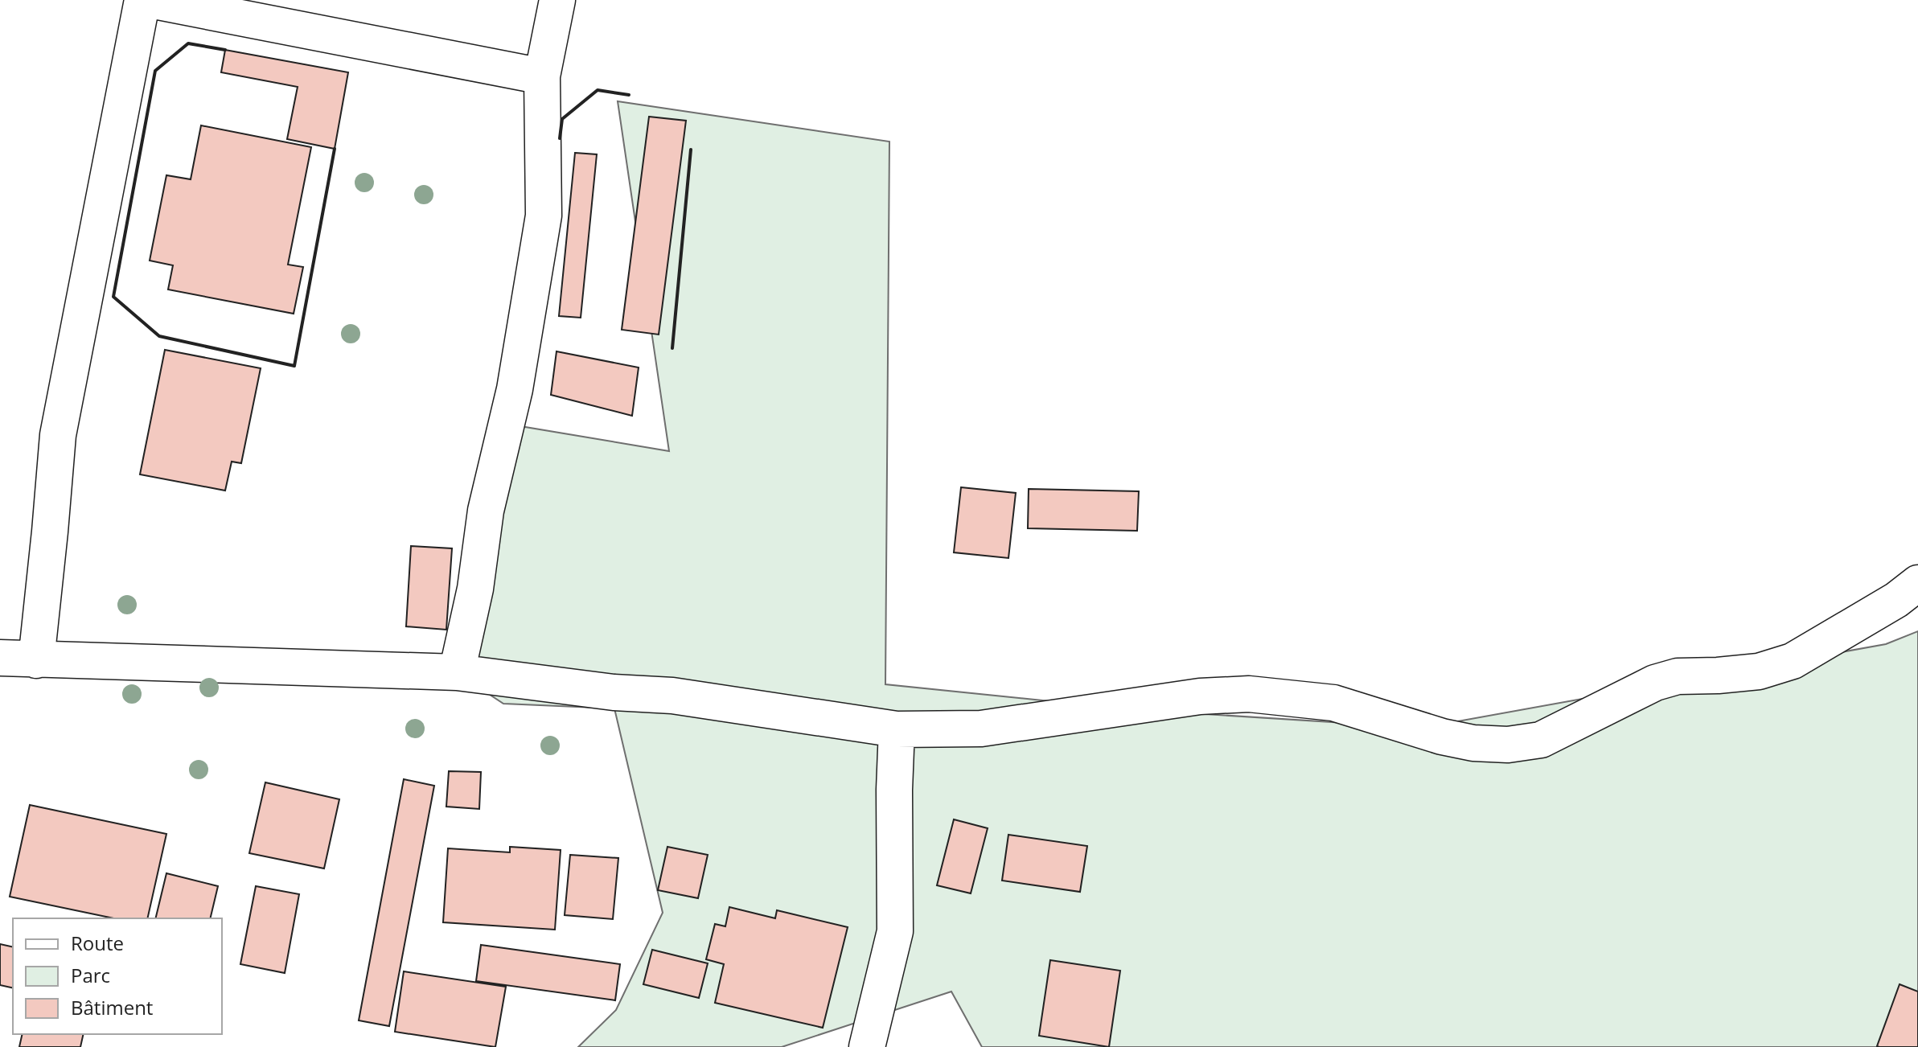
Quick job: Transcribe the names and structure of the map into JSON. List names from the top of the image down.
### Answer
{
  "legend": ["Route", "Parc", "Bâtiment"]
}
